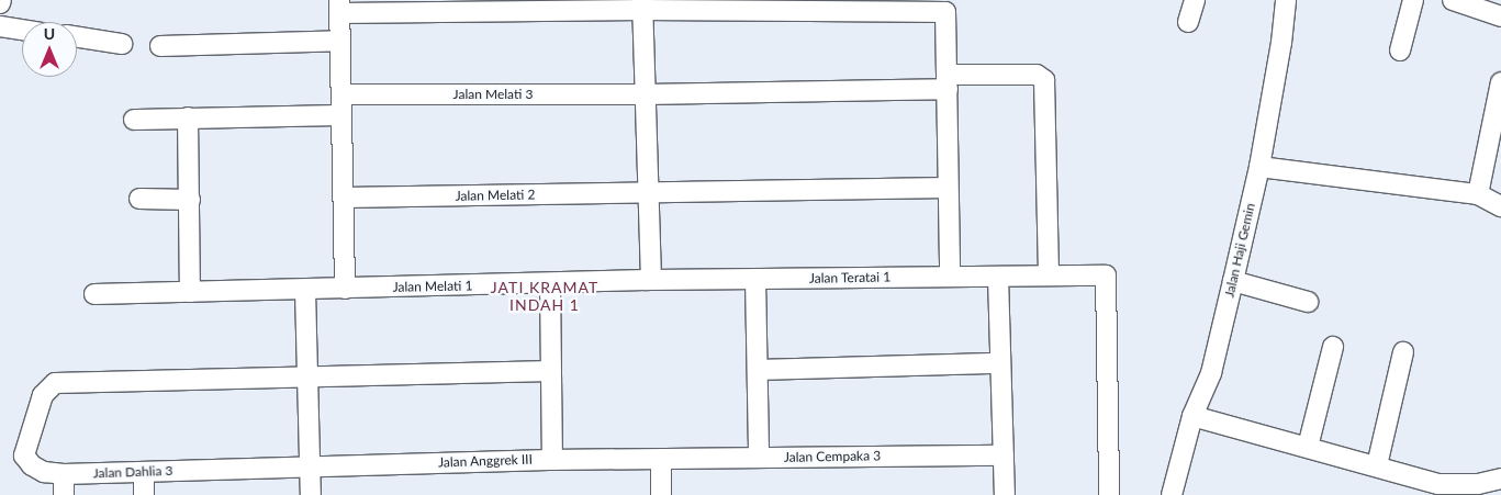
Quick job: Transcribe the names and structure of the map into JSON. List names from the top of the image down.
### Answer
{
  "streets": {
    "street": [
      "Jalan Melati 3",
      "Jalan Melati 2",
      "Jalan Haji Gemin",
      "Jalan Teratai 1",
      "Jalan Melati 1",
      "Jalan Cempaka 3",
      "Jalan Anggrek III",
      "Jalan Dahlia 3"
    ]
  },
  "crossings": [
    ["Jalan Melati 3", "Jalan Teratai 1"],
    ["Jalan Teratai 1", "Jalan Melati 1"],
    ["Jalan Cempaka 3", "Jalan Anggrek III"],
    ["Jalan Anggrek III", "Jalan Dahlia 3"]
  ],
  "districts": ["JATI KRAMAT INDAH 1"],
  "north": "top"
}
